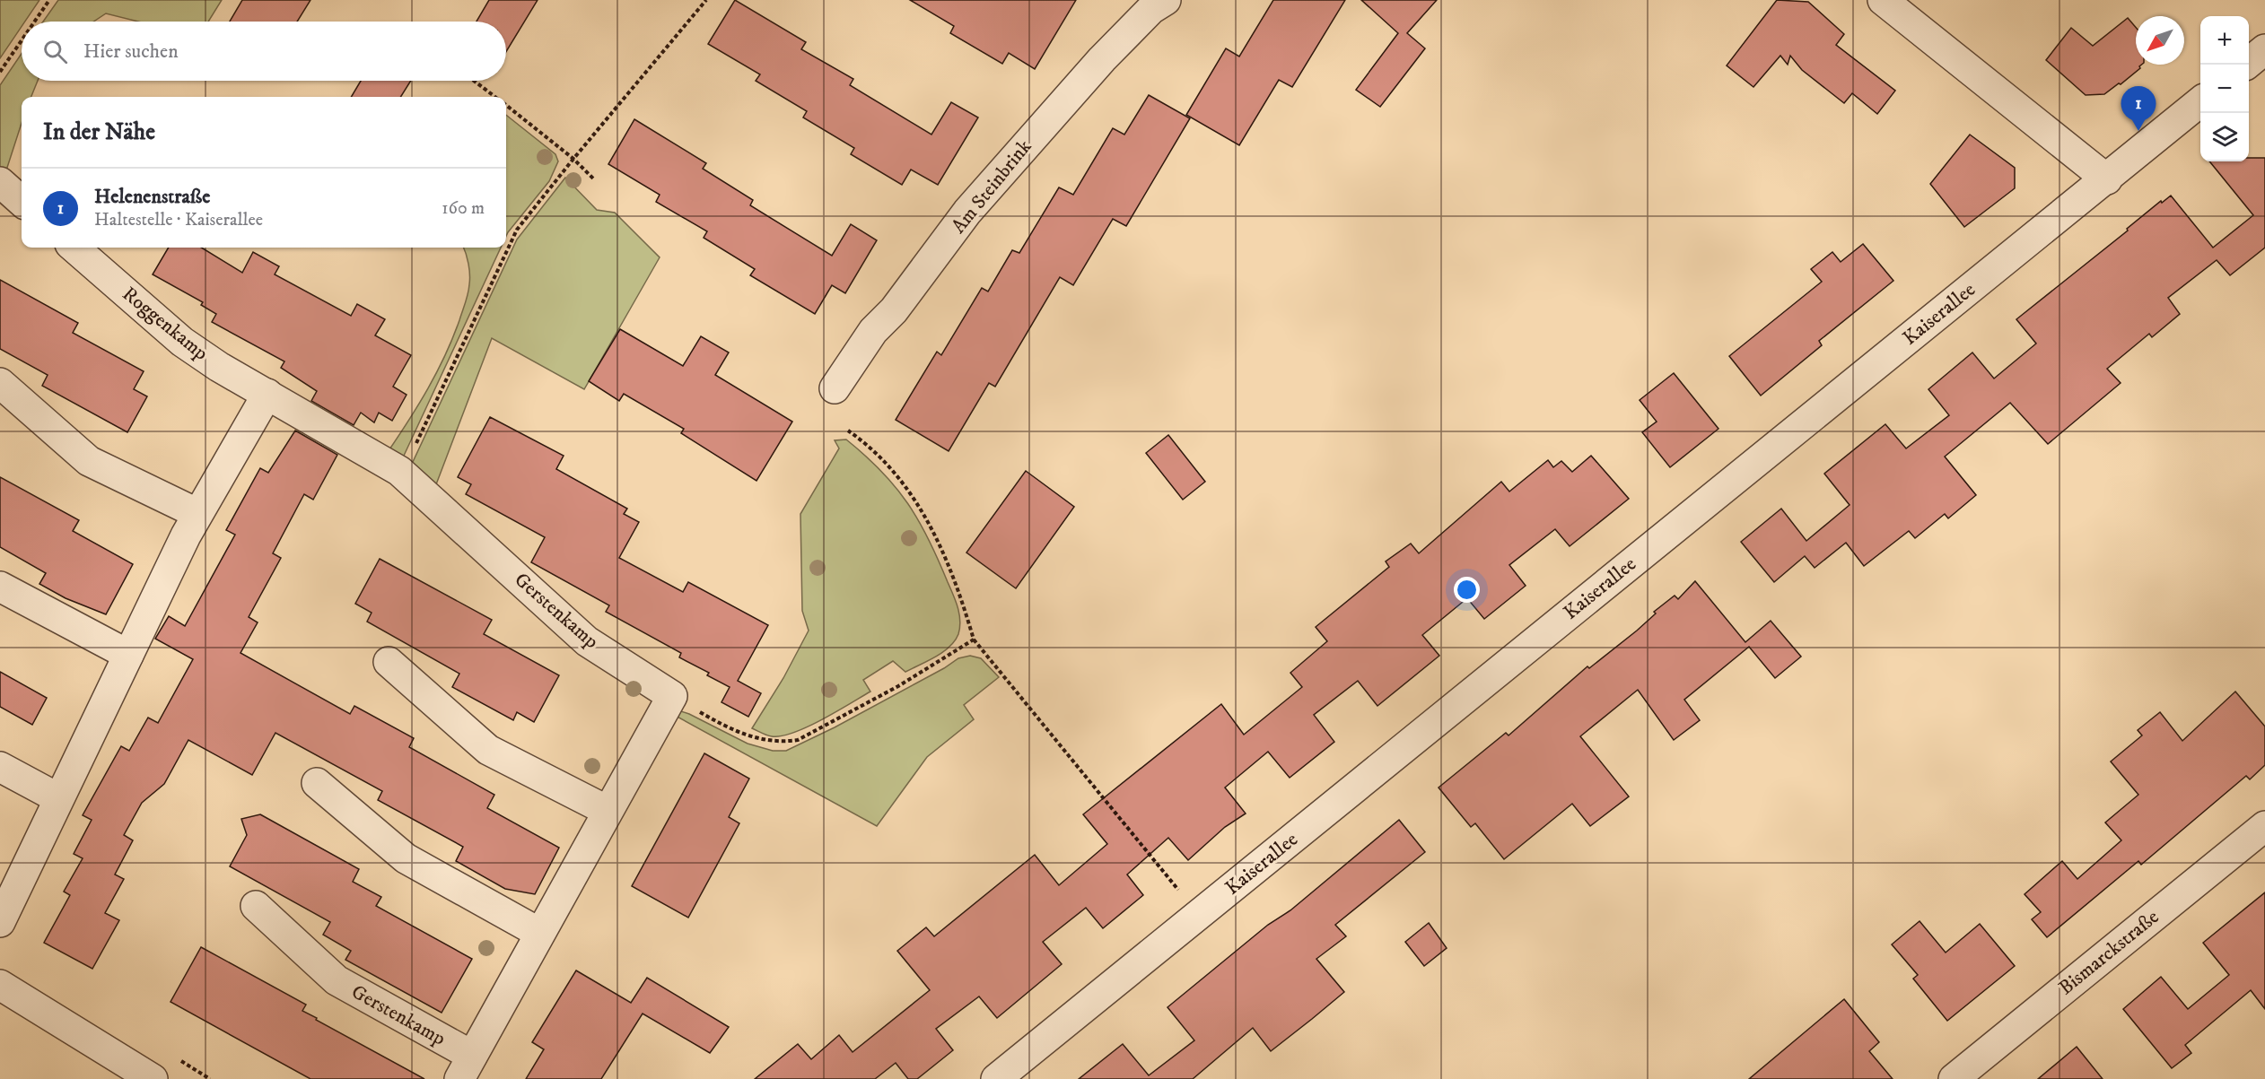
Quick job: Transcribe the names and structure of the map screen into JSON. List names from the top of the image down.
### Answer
{
  "streets": {
    "street": [
      "Am Steinbrink",
      "Kaiserallee",
      "Roggenkamp",
      "Gerstenkamp",
      "Bismarckstraße"
    ]
  },
  "crossings": [
    ["Roggenkamp", "Gerstenkamp"]
  ],
  "north": "bottom left",
  "page": {
    "map_buttons": ["+", "−"],
    "search": "Hier suchen",
    "pins": "1",
    "heading": "In der Nähe",
    "list": [
      {
        "mark": "1",
        "name": "Helenenstraße",
        "note": "Haltestelle · Kaiserallee",
        "value": "160 m"
      }
    ]
  }
}
